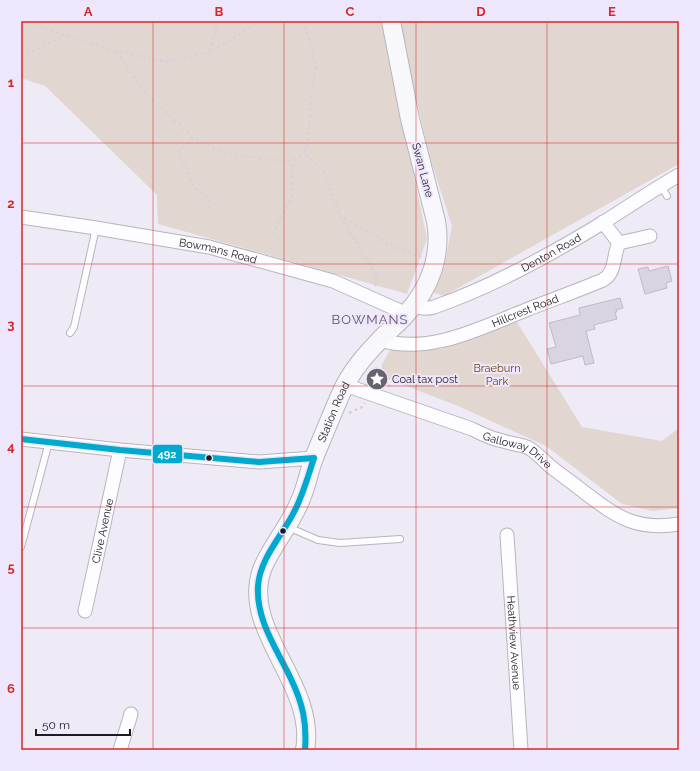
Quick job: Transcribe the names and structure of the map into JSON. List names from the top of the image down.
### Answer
{
  "streets": {
    "street": [
      "Swan Lane",
      "Bowmans Road",
      "Denton Road",
      "Hillcrest Road",
      "Station Road",
      "Galloway Drive",
      "Clive Avenue",
      "Heathview Avenue"
    ]
  },
  "crossings": [
    ["Swan Lane", "Bowmans Road"],
    ["Swan Lane", "Denton Road"],
    ["Swan Lane", "Station Road"],
    ["Bowmans Road", "Denton Road"],
    ["Bowmans Road", "Station Road"],
    ["Denton Road", "Station Road"],
    ["Hillcrest Road", "Station Road"],
    ["Station Road", "Galloway Drive"]
  ],
  "districts": ["BOWMANS"],
  "parks": ["Braeburn Park"],
  "places": {
    "place": ["Coal tax post"]
  },
  "lines": ["transit line 492"],
  "scale_bar": "50 m",
  "grid": {
    "columns": [
      "A",
      "B",
      "C",
      "D",
      "E"
    ],
    "rows": [
      "1",
      "2",
      "3",
      "4",
      "5",
      "6"
    ]
  }
}
